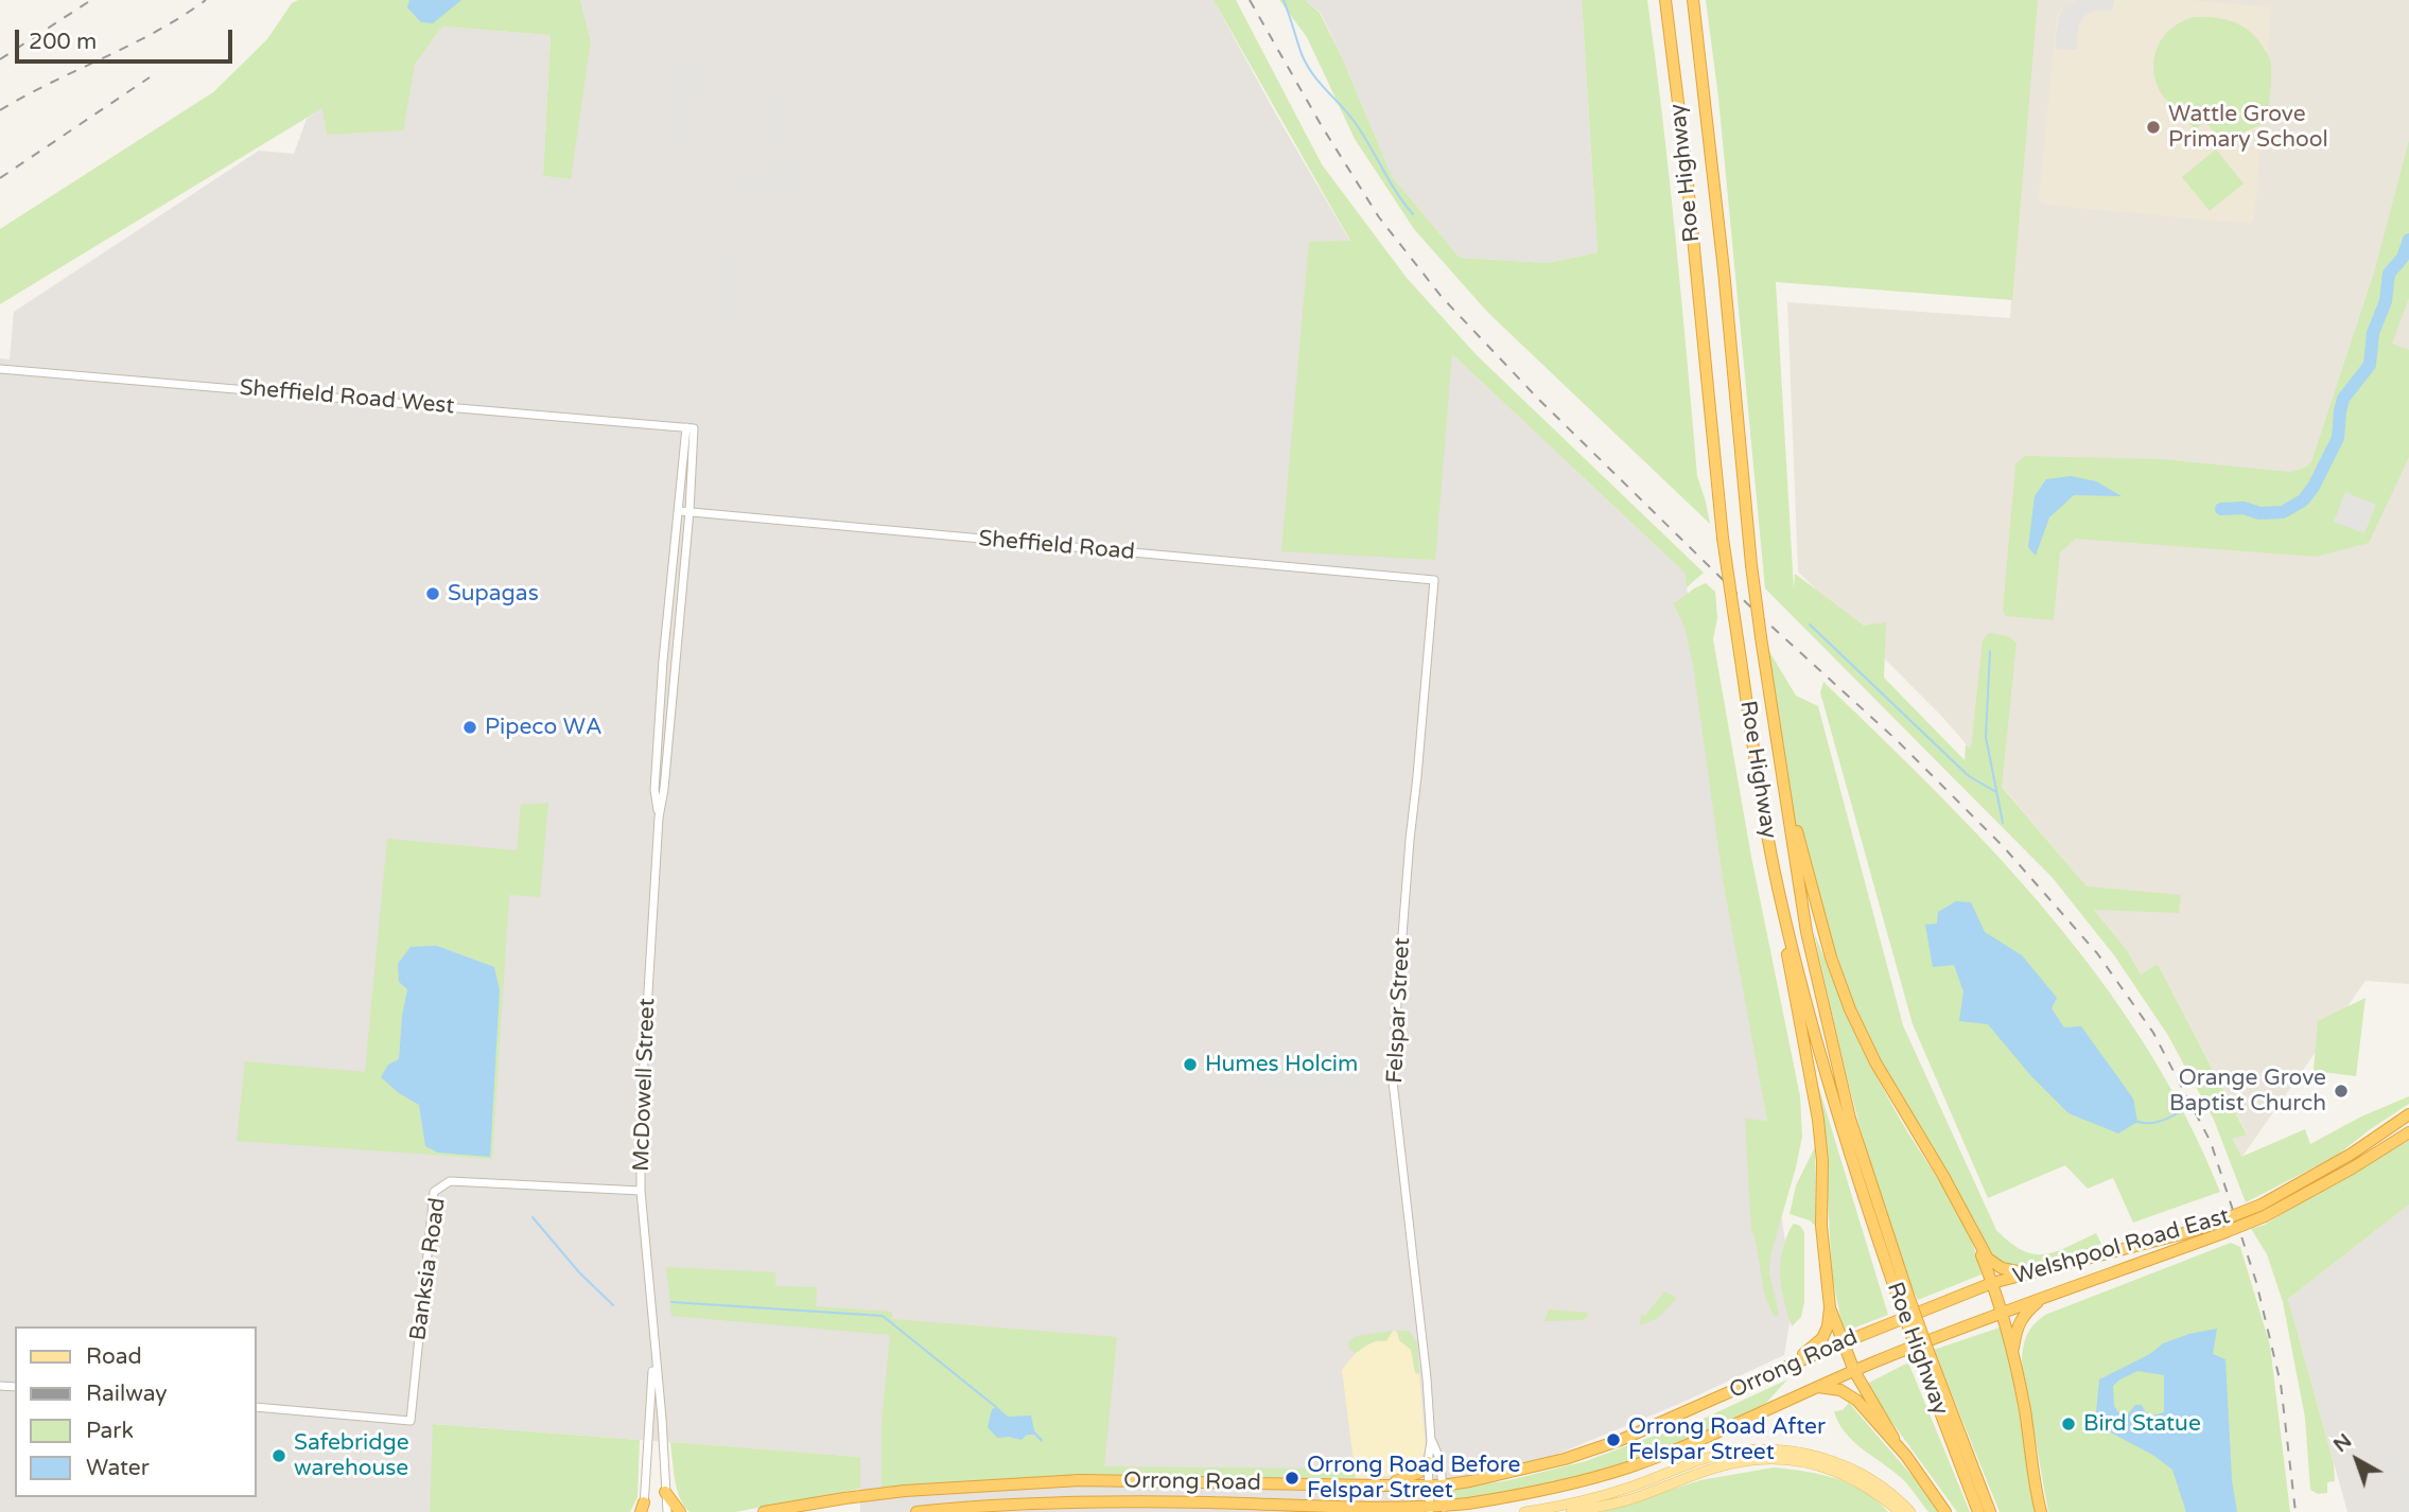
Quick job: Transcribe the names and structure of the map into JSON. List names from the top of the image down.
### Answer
{
  "streets": {
    "highway": ["Roe Highway", "Welshpool Road East", "Orrong Road"],
    "street": [
      "Sheffield Road West",
      "Sheffield Road",
      "Felspar Street",
      "McDowell Street",
      "Banksia Road"
    ]
  },
  "crossings": [
    ["Sheffield Road West", "McDowell Street"],
    ["Sheffield Road", "Felspar Street"],
    ["Sheffield Road", "McDowell Street"],
    ["Felspar Street", "Orrong Road"],
    ["McDowell Street", "Banksia Road"],
    ["Welshpool Road East", "Orrong Road"]
  ],
  "places": [
    "Wattle Grove Primary School",
    "Supagas",
    "Pipeco WA",
    "Humes Holcim",
    "Orange Grove Baptist Church",
    "Bird Statue",
    "Orrong Road After Felspar Street",
    "Safebridge warehouse",
    "Orrong Road Before Felspar Street"
  ],
  "legend": [
    "Road",
    "Railway",
    "Park",
    "Water"
  ],
  "scale_bar": "200 m",
  "north": "top left"
}
